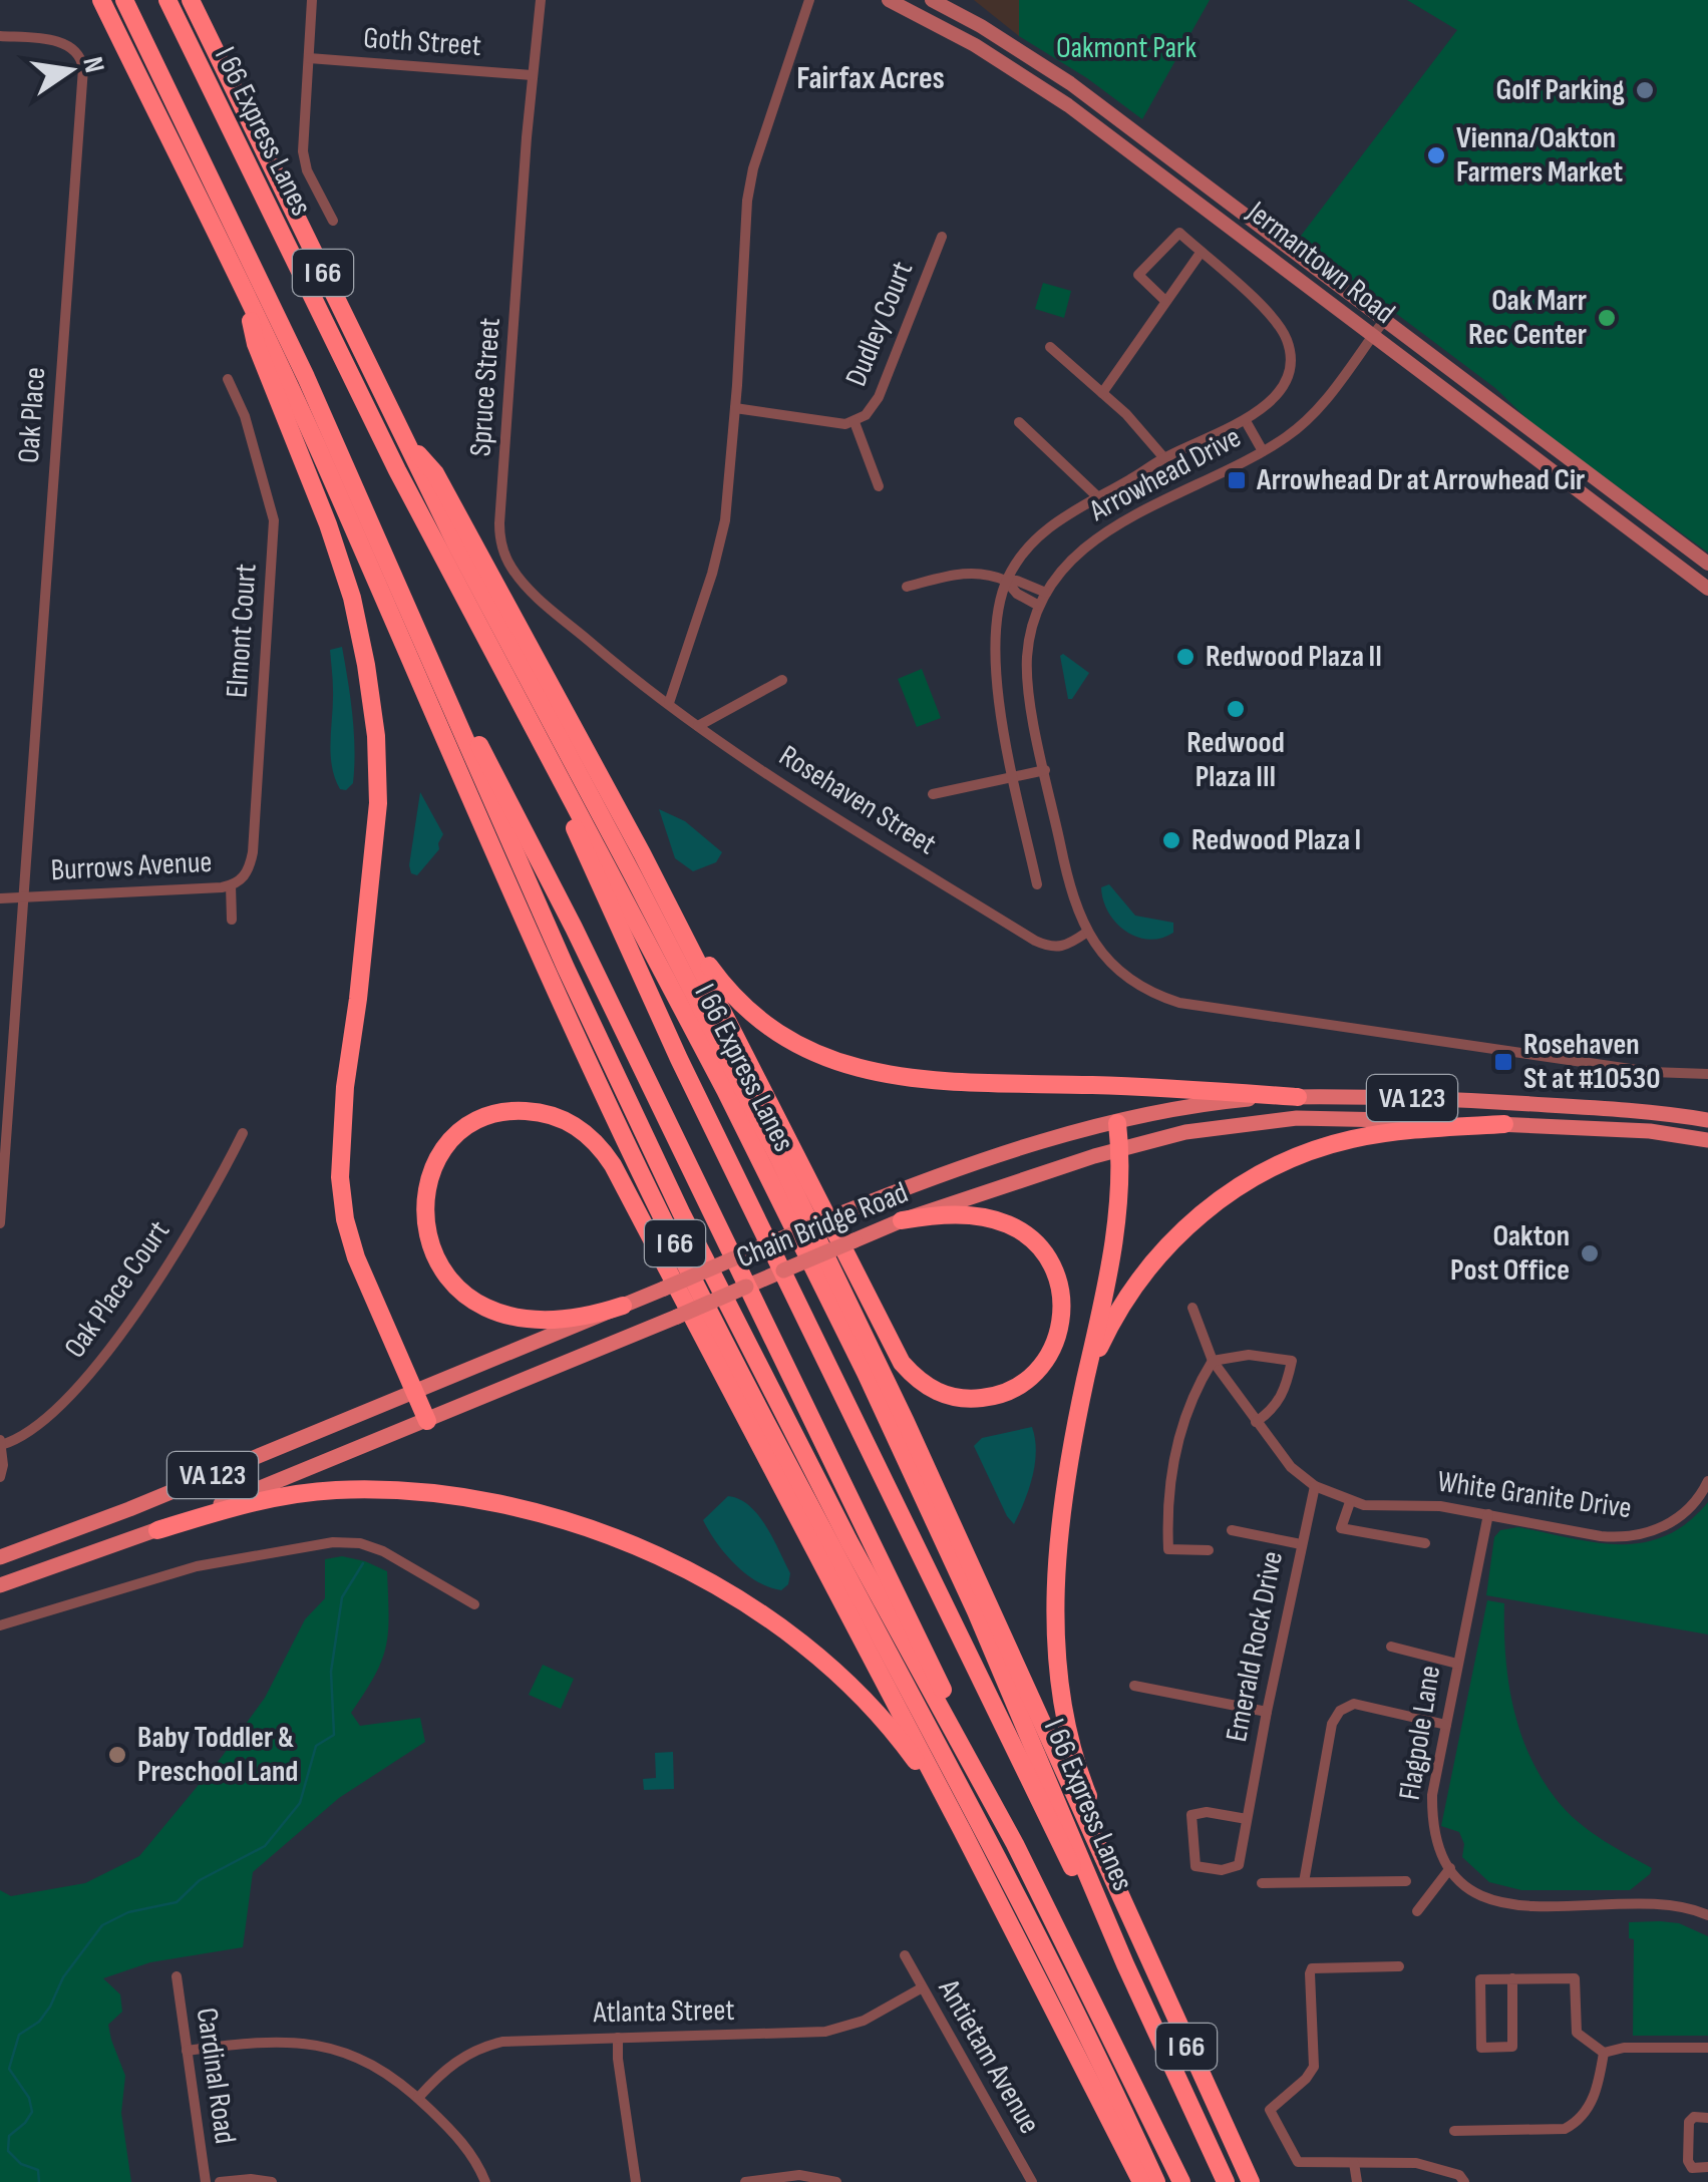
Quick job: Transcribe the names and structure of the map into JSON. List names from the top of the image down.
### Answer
{
  "streets": {
    "highway": ["I 66 Express Lanes", "I 66"],
    "main road": ["Jermantown Road", "VA 123", "Chain Bridge Road"],
    "street": [
      "Goth Street",
      "Dudley Court",
      "Spruce Street",
      "Oak Place",
      "Arrowhead Drive",
      "Elmont Court",
      "Rosehaven Street",
      "Burrows Avenue",
      "Oak Place Court",
      "White Granite Drive",
      "Emerald Rock Drive",
      "Flagpole Lane",
      "Atlanta Street",
      "Antietam Avenue",
      "Cardinal Road"
    ]
  },
  "crossings": [
    ["Goth Street", "Spruce Street"],
    ["Jermantown Road", "Arrowhead Drive"],
    ["Spruce Street", "Rosehaven Street"],
    ["Oak Place", "Burrows Avenue"],
    ["Arrowhead Drive", "Rosehaven Street"],
    ["Elmont Court", "Burrows Avenue"],
    ["White Granite Drive", "Emerald Rock Drive"],
    ["White Granite Drive", "Flagpole Lane"],
    ["Atlanta Street", "Antietam Avenue"]
  ],
  "districts": ["Fairfax Acres"],
  "parks": ["Oakmont Park"],
  "places": {
    "other": [
      "Golf Parking",
      "Vienna/Oakton Farmers Market",
      "Oak Marr Rec Center",
      "Redwood Plaza II",
      "Redwood Plaza III",
      "Redwood Plaza I",
      "Oakton Post Office",
      "Baby Toddler & Preschool Land"
    ],
    "transit": ["Arrowhead Dr at Arrowhead Cir", "Rosehaven St at #10530"]
  },
  "north": "right"
}
